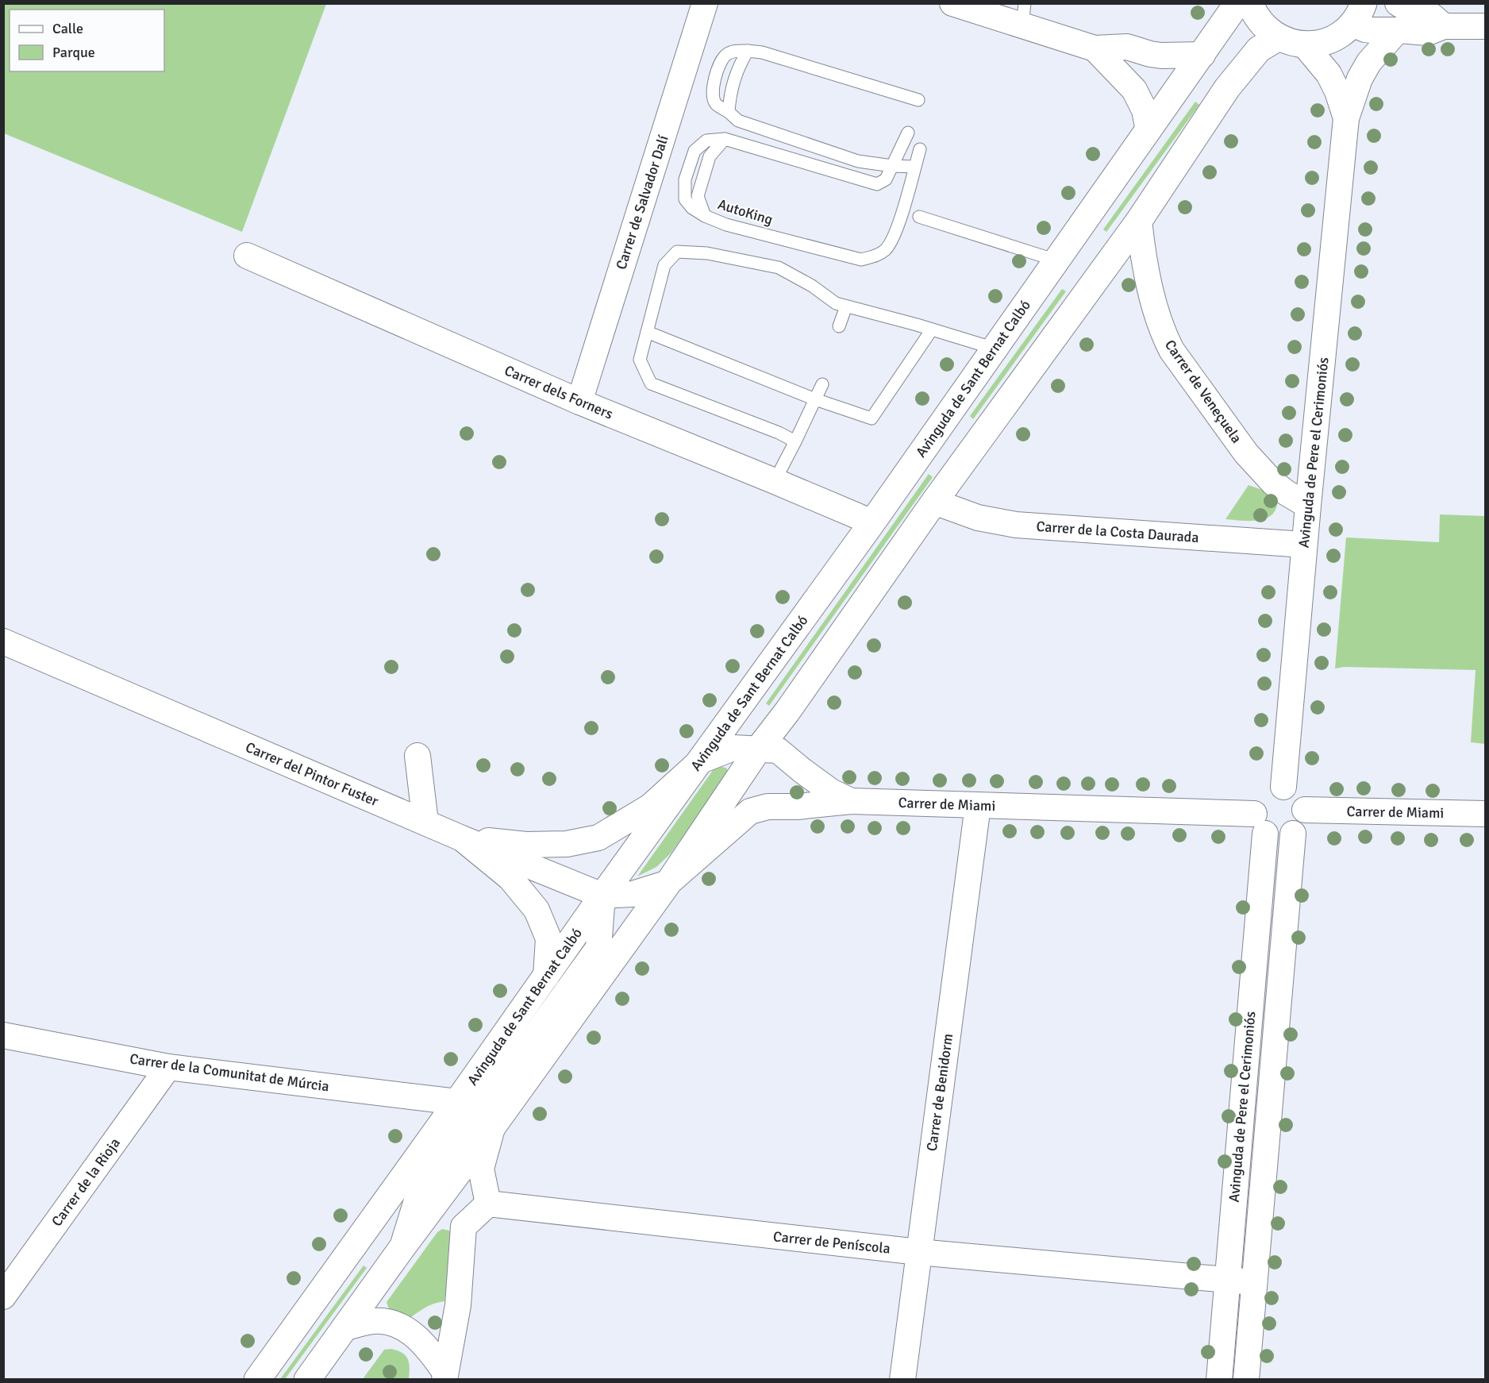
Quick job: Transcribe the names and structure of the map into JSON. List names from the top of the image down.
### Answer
{
  "streets": {
    "main road": ["Avinguda de Sant Bernat Calbó"],
    "street": [
      "Carrer de Salvador Dalí",
      "Carrer de Veneçuela",
      "Carrer dels Forners",
      "Avinguda de Pere el Cerimoniós",
      "Carrer de la Costa Daurada",
      "Carrer del Pintor Fuster",
      "Carrer de Miami",
      "Carrer de la Comunitat de Múrcia",
      "Carrer de Benidorm",
      "Carrer de la Rioja",
      "Carrer de Peníscola"
    ],
    "lane": ["AutoKing"]
  },
  "crossings": [
    ["Carrer de Salvador Dalí", "Carrer dels Forners"],
    ["Avinguda de Sant Bernat Calbó", "Carrer dels Forners"],
    ["Avinguda de Sant Bernat Calbó", "Carrer del Pintor Fuster"],
    ["Avinguda de Sant Bernat Calbó", "Carrer de la Comunitat de Múrcia"],
    ["Carrer de Veneçuela", "Avinguda de Pere el Cerimoniós"],
    ["Avinguda de Pere el Cerimoniós", "Carrer de la Costa Daurada"],
    ["Avinguda de Pere el Cerimoniós", "Carrer de Miami"],
    ["Avinguda de Pere el Cerimoniós", "Carrer de Peníscola"],
    ["Carrer de Miami", "Carrer de Benidorm"],
    ["Carrer de la Comunitat de Múrcia", "Carrer de la Rioja"],
    ["Carrer de Benidorm", "Carrer de Peníscola"]
  ],
  "legend": ["Calle", "Parque"]
}
